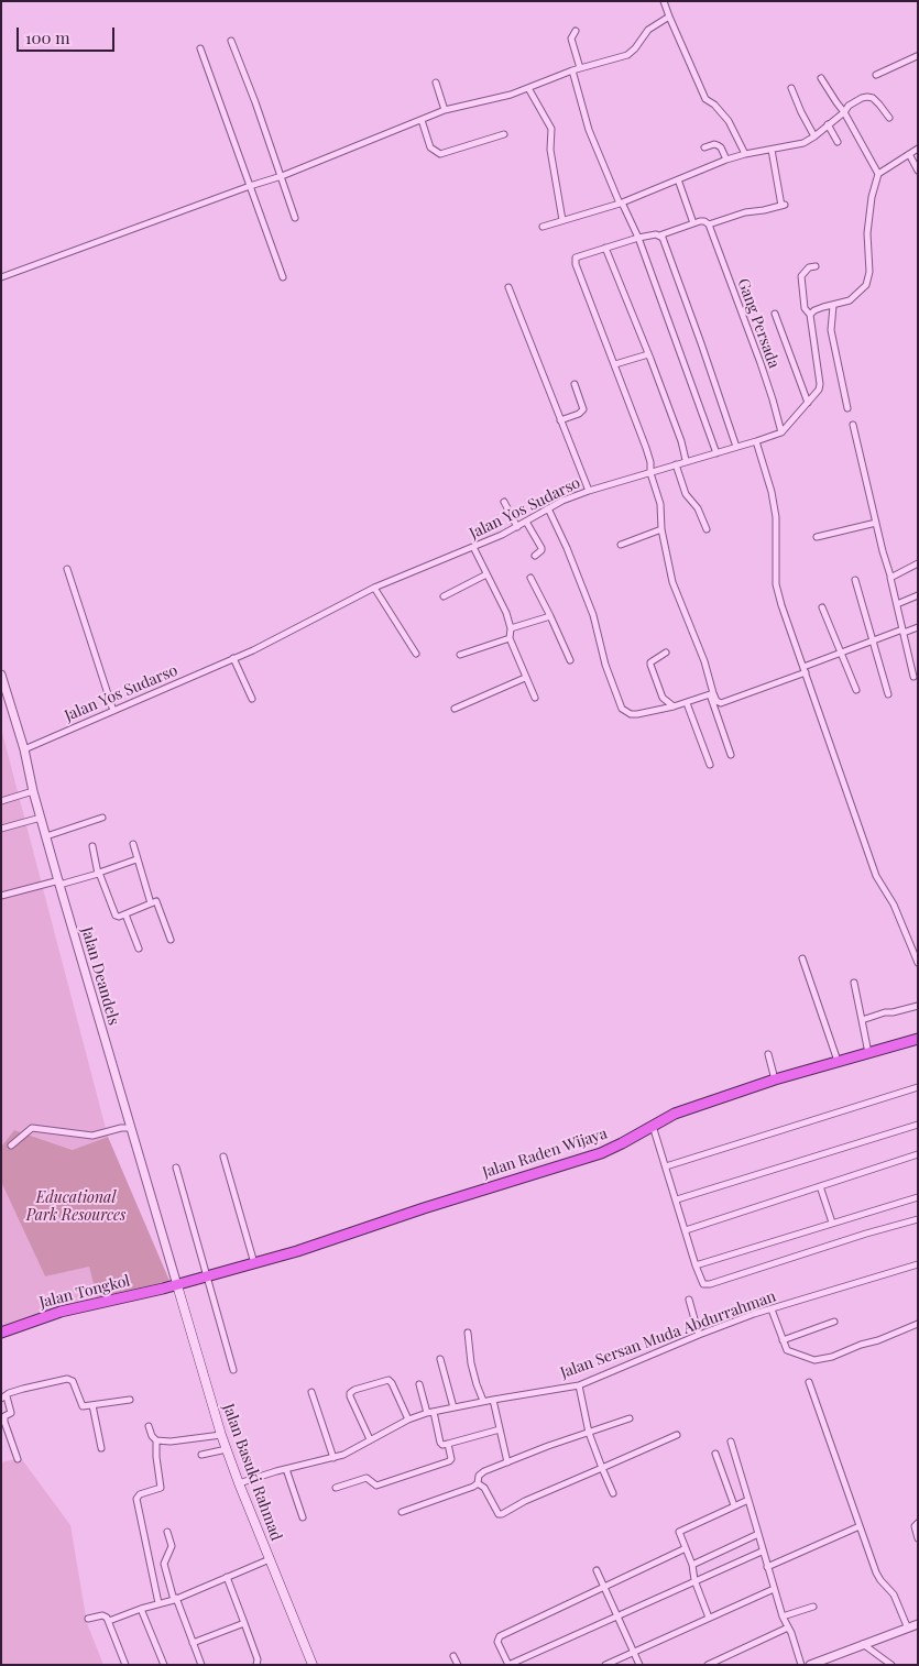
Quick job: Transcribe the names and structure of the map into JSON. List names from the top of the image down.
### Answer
{
  "streets": {
    "highway": ["Jalan Raden Wijaya", "Jalan Tongkol"],
    "main road": ["Jalan Basuki Rahmad"],
    "street": [
      "Gang Persada",
      "Jalan Yos Sudarso",
      "Jalan Deandels",
      "Jalan Sersan Muda Abdurrahman"
    ]
  },
  "crossings": [
    ["Gang Persada", "Jalan Yos Sudarso"],
    ["Jalan Yos Sudarso", "Jalan Deandels"],
    ["Jalan Deandels", "Jalan Raden Wijaya"],
    ["Jalan Deandels", "Jalan Tongkol"],
    ["Jalan Deandels", "Jalan Basuki Rahmad"],
    ["Jalan Raden Wijaya", "Jalan Tongkol"],
    ["Jalan Raden Wijaya", "Jalan Basuki Rahmad"],
    ["Jalan Tongkol", "Jalan Basuki Rahmad"],
    ["Jalan Sersan Muda Abdurrahman", "Jalan Basuki Rahmad"]
  ],
  "parks": ["Educational Park Resources"],
  "scale_bar": "100 m"
}
